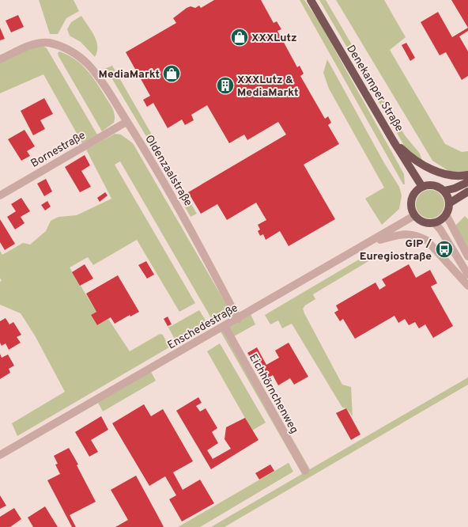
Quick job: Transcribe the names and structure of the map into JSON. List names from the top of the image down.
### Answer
{
  "streets": {
    "main road": ["Denekamper Straße"],
    "street": [
      "Bornestraße",
      "Oldenzaalstraße",
      "Enschedestraße",
      "Eichhörnchenweg"
    ]
  },
  "crossings": [
    ["Denekamper Straße", "Enschedestraße"],
    ["Bornestraße", "Oldenzaalstraße"],
    ["Oldenzaalstraße", "Enschedestraße"],
    ["Enschedestraße", "Eichhörnchenweg"]
  ],
  "places": {
    "shop": ["XXXLutz", "MediaMarkt"],
    "building": ["XXXLutz & MediaMarkt"],
    "bus stop": ["GIP / Euregiostraße"]
  }
}
